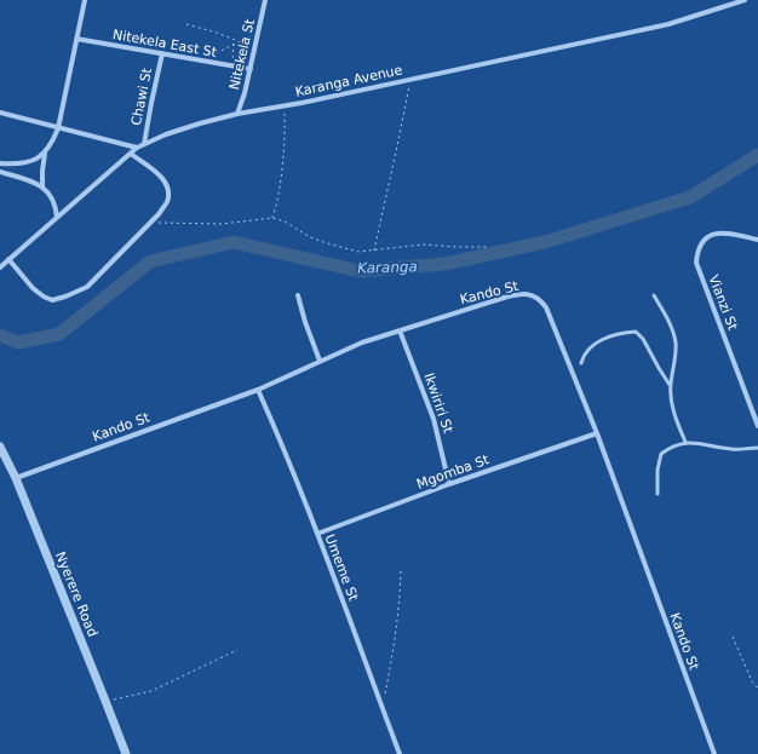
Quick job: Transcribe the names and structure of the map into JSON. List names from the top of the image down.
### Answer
{
  "streets": {
    "street": [
      "Nitekela East St",
      "Nitekela St",
      "Karanga Avenue",
      "Chawi St",
      "Kando St",
      "Vianzi St",
      "Ikwiriri St",
      "Mgomba St",
      "Umeme St",
      "Nyerere Road"
    ]
  },
  "crossings": [
    ["Nitekela East St", "Nitekela St"],
    ["Nitekela East St", "Chawi St"],
    ["Nitekela St", "Karanga Avenue"],
    ["Karanga Avenue", "Chawi St"],
    ["Kando St", "Ikwiriri St"],
    ["Kando St", "Mgomba St"],
    ["Kando St", "Umeme St"],
    ["Kando St", "Nyerere Road"],
    ["Ikwiriri St", "Mgomba St"],
    ["Mgomba St", "Umeme St"]
  ],
  "water": ["Karanga"]
}
